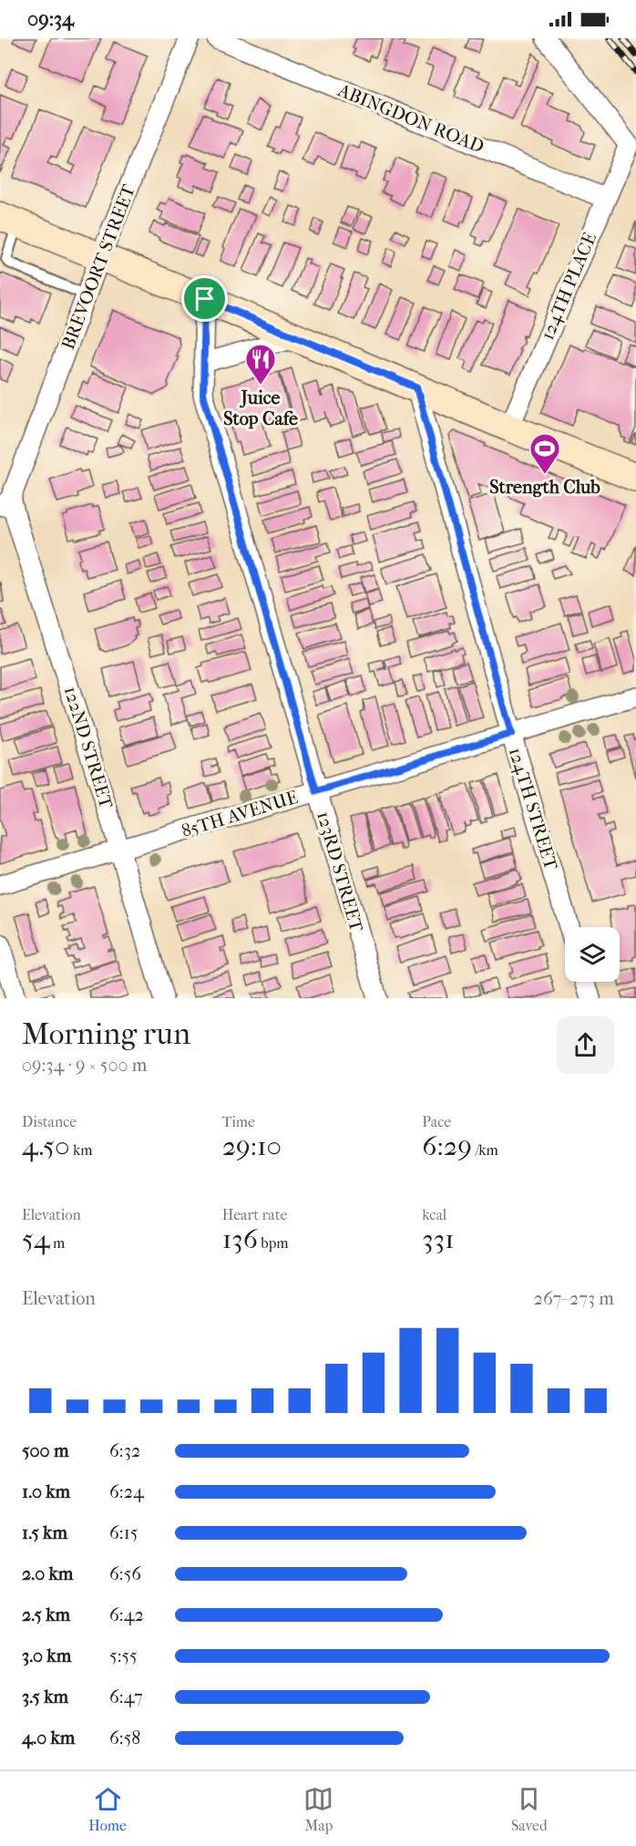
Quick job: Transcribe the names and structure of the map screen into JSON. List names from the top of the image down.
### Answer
{
  "streets": {
    "street": [
      "ABINGDON ROAD",
      "BREVOORT STREET",
      "124TH PLACE",
      "122ND STREET",
      "124TH STREET",
      "85TH AVENUE",
      "123RD STREET"
    ]
  },
  "crossings": [
    ["ABINGDON ROAD", "124TH PLACE"],
    ["BREVOORT STREET", "122ND STREET"],
    ["122ND STREET", "85TH AVENUE"],
    ["124TH STREET", "85TH AVENUE"],
    ["85TH AVENUE", "123RD STREET"]
  ],
  "places": {
    "restaurant": ["Juice Stop Cafe"],
    "sports": ["Strength Club"]
  },
  "page": {
    "status": "09:34",
    "heading": ["Morning run", "09:34 · 9 × 500 m"],
    "stats": [
      ["Distance", "4.50 km"],
      ["Time", "29:10"],
      ["Pace", "6:29 /km"],
      ["Elevation", "54 m"],
      ["Heart rate", "136 bpm"],
      ["kcal", "331"]
    ],
    "chart": ["Elevation", "267–273 m"],
    "list": [
      {
        "name": "500 m",
        "note": "6:32"
      },
      {
        "name": "1.0 km",
        "note": "6:24"
      },
      {
        "name": "1.5 km",
        "note": "6:15"
      },
      {
        "name": "2.0 km",
        "note": "6:56"
      },
      {
        "name": "2.5 km",
        "note": "6:42"
      },
      {
        "name": "3.0 km",
        "note": "5:55"
      },
      {
        "name": "3.5 km",
        "note": "6:47"
      },
      {
        "name": "4.0 km",
        "note": "6:58"
      }
    ],
    "tabs": ["Home", "Map", "Saved"]
  }
}
